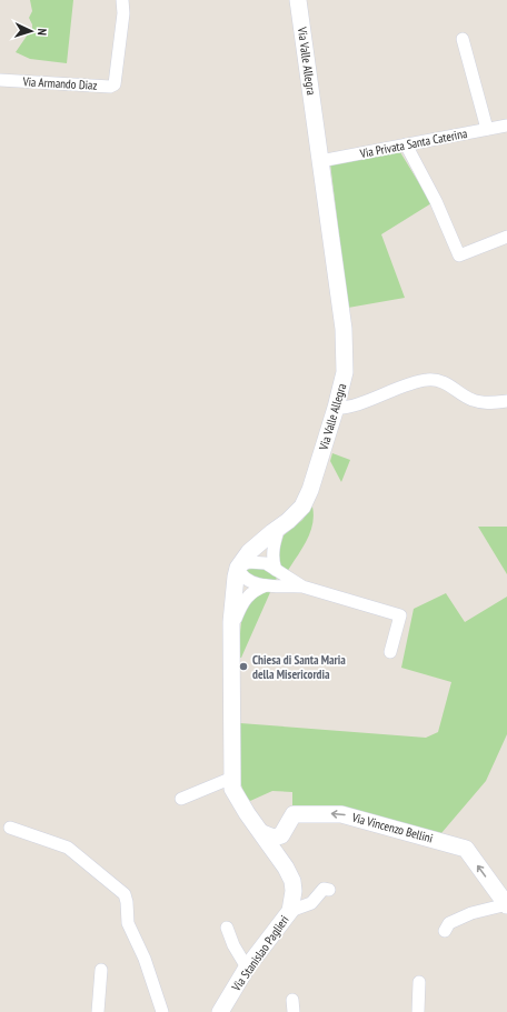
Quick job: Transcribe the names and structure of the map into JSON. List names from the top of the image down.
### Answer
{
  "streets": {
    "main road": ["Via Valle Allegra", "Via Vincenzo Bellini", "Via Stanislao Paglieri"],
    "street": ["Via Armando Diaz", "Via Privata Santa Caterina"]
  },
  "crossings": [
    ["Via Valle Allegra", "Via Privata Santa Caterina"],
    ["Via Valle Allegra", "Via Stanislao Paglieri"]
  ],
  "one_way": ["Via Vincenzo Bellini"],
  "places": ["Chiesa di Santa Maria della Misericordia"],
  "north": "right"
}
